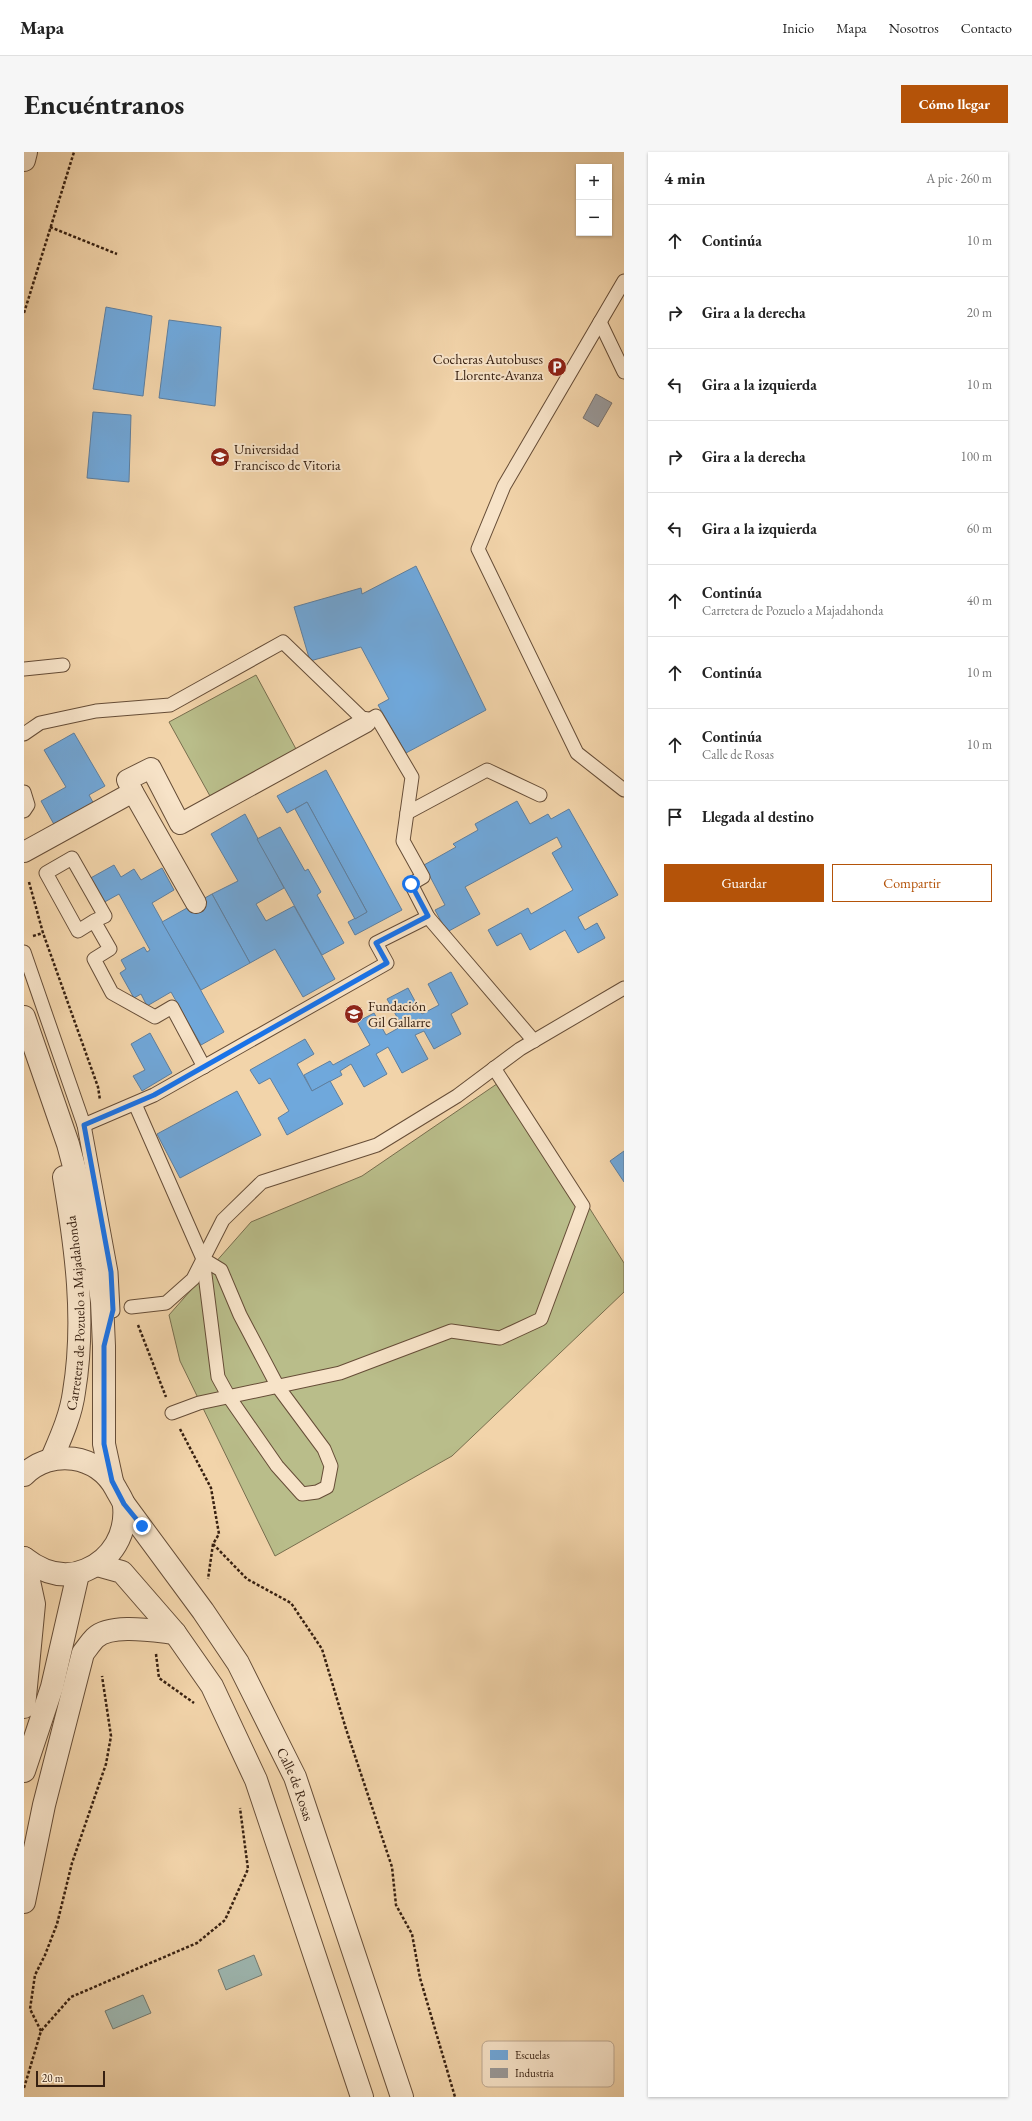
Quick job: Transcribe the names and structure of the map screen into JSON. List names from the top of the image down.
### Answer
{
  "streets": {
    "street": ["Carretera de Pozuelo a Majadahonda", "Calle de Rosas"]
  },
  "crossings": [
    ["Carretera de Pozuelo a Majadahonda", "Calle de Rosas"]
  ],
  "places": {
    "parking": ["Cocheras Autobuses Llorente-Avanza"],
    "school or university": ["Universidad Francisco de Vitoria", "Fundación Gil Gallarre"]
  },
  "legend": ["Escuelas", "Industria"],
  "scale_bar": "20 m",
  "page": {
    "header": "Mapa",
    "nav": [
      "Inicio",
      "Mapa",
      "Nosotros",
      "Contacto"
    ],
    "buttons": [
      "Cómo llegar",
      ["Guardar", "Compartir"]
    ],
    "title": "Encuéntranos",
    "heading": ["4 min", "A pie · 260 m"],
    "map_buttons": ["+", "−"],
    "list": [
      ["Continúa", "10 m"],
      ["Gira a la derecha", "20 m"],
      ["Gira a la izquierda", "10 m"],
      ["Gira a la derecha", "100 m"],
      ["Gira a la izquierda", "60 m"],
      ["Continúa", "Carretera de Pozuelo a Majadahonda", "40 m"],
      ["Continúa", "10 m"],
      ["Continúa", "Calle de Rosas", "10 m"],
      "Llegada al destino"
    ],
    "scale": "20 m"
  }
}
